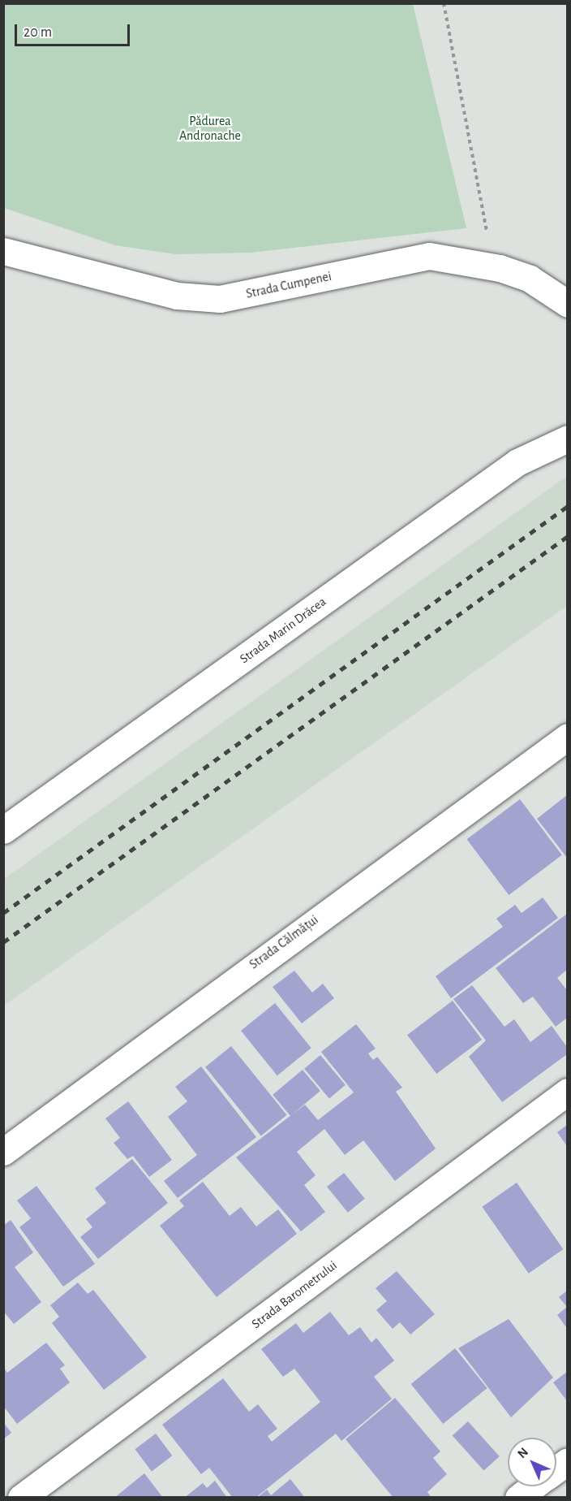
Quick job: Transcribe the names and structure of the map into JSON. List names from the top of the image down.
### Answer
{
  "streets": {
    "street": [
      "Strada Cumpenei",
      "Strada Marin Drăcea",
      "Strada Călmățui",
      "Strada Barometrului"
    ]
  },
  "parks": ["Pădurea Andronache"],
  "scale_bar": "20 m",
  "north": "top left"
}
